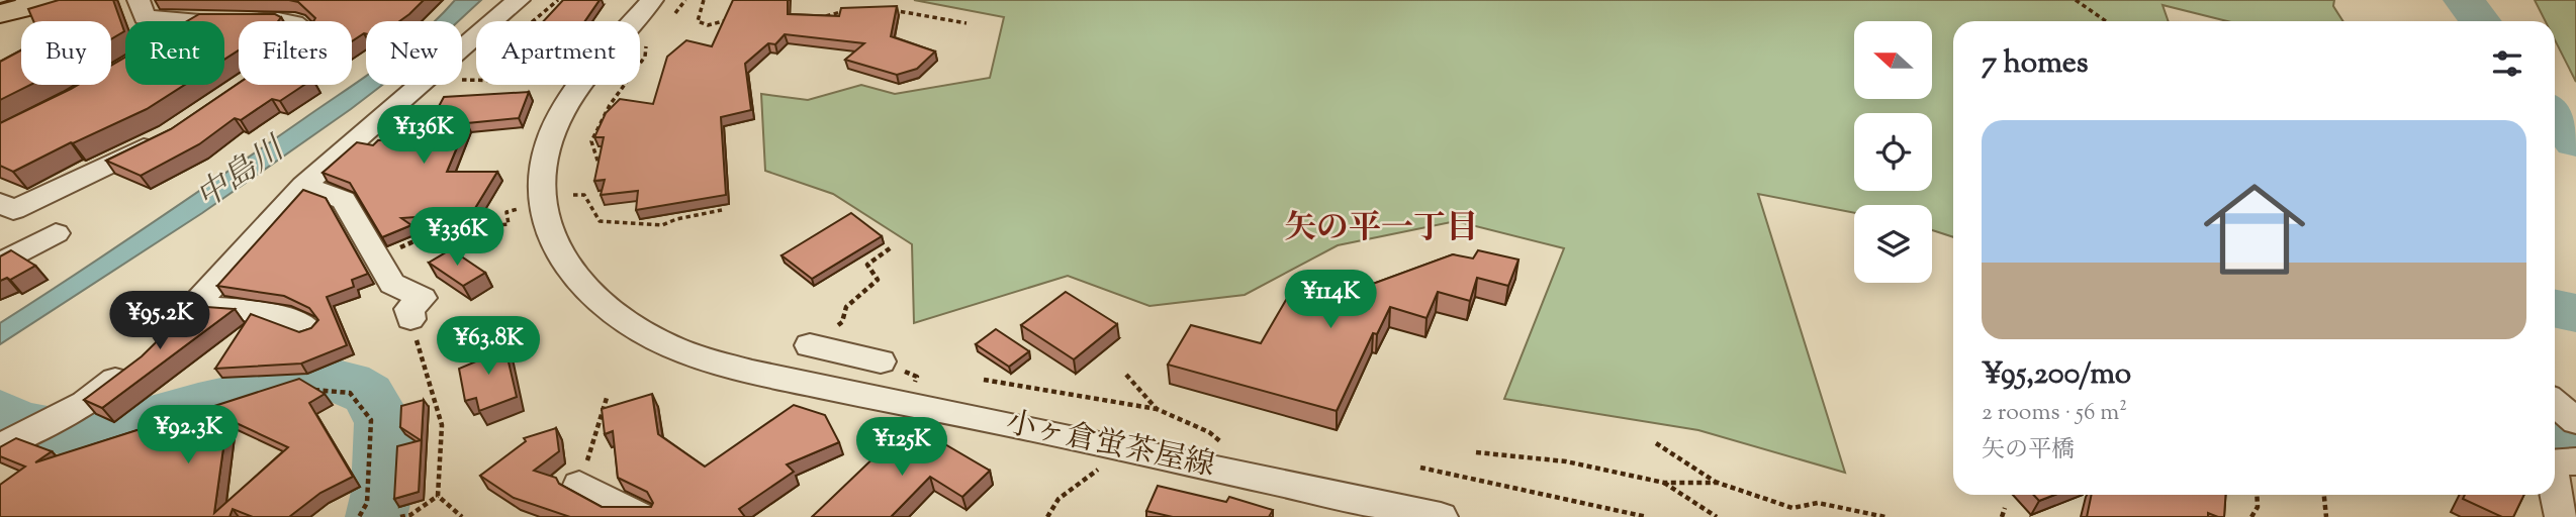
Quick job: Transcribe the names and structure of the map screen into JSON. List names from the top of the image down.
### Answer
{
  "streets": {
    "street": ["小ヶ倉蛍茶屋線"]
  },
  "districts": ["矢の平一丁目"],
  "water": ["中島川"],
  "north": "left",
  "page": {
    "chip": [
      "Buy",
      "Rent",
      "Filters",
      "New",
      "Apartment"
    ],
    "heading": "7 homes",
    "price": [
      "¥136K",
      "¥336K",
      "¥114K",
      "¥95.2K",
      "¥63.8K",
      "¥92.3K",
      "¥125K"
    ],
    "list": [
      {
        "name": "¥95,200/mo",
        "note": "2 rooms · 56 m² · 矢の平橋"
      }
    ]
  }
}
